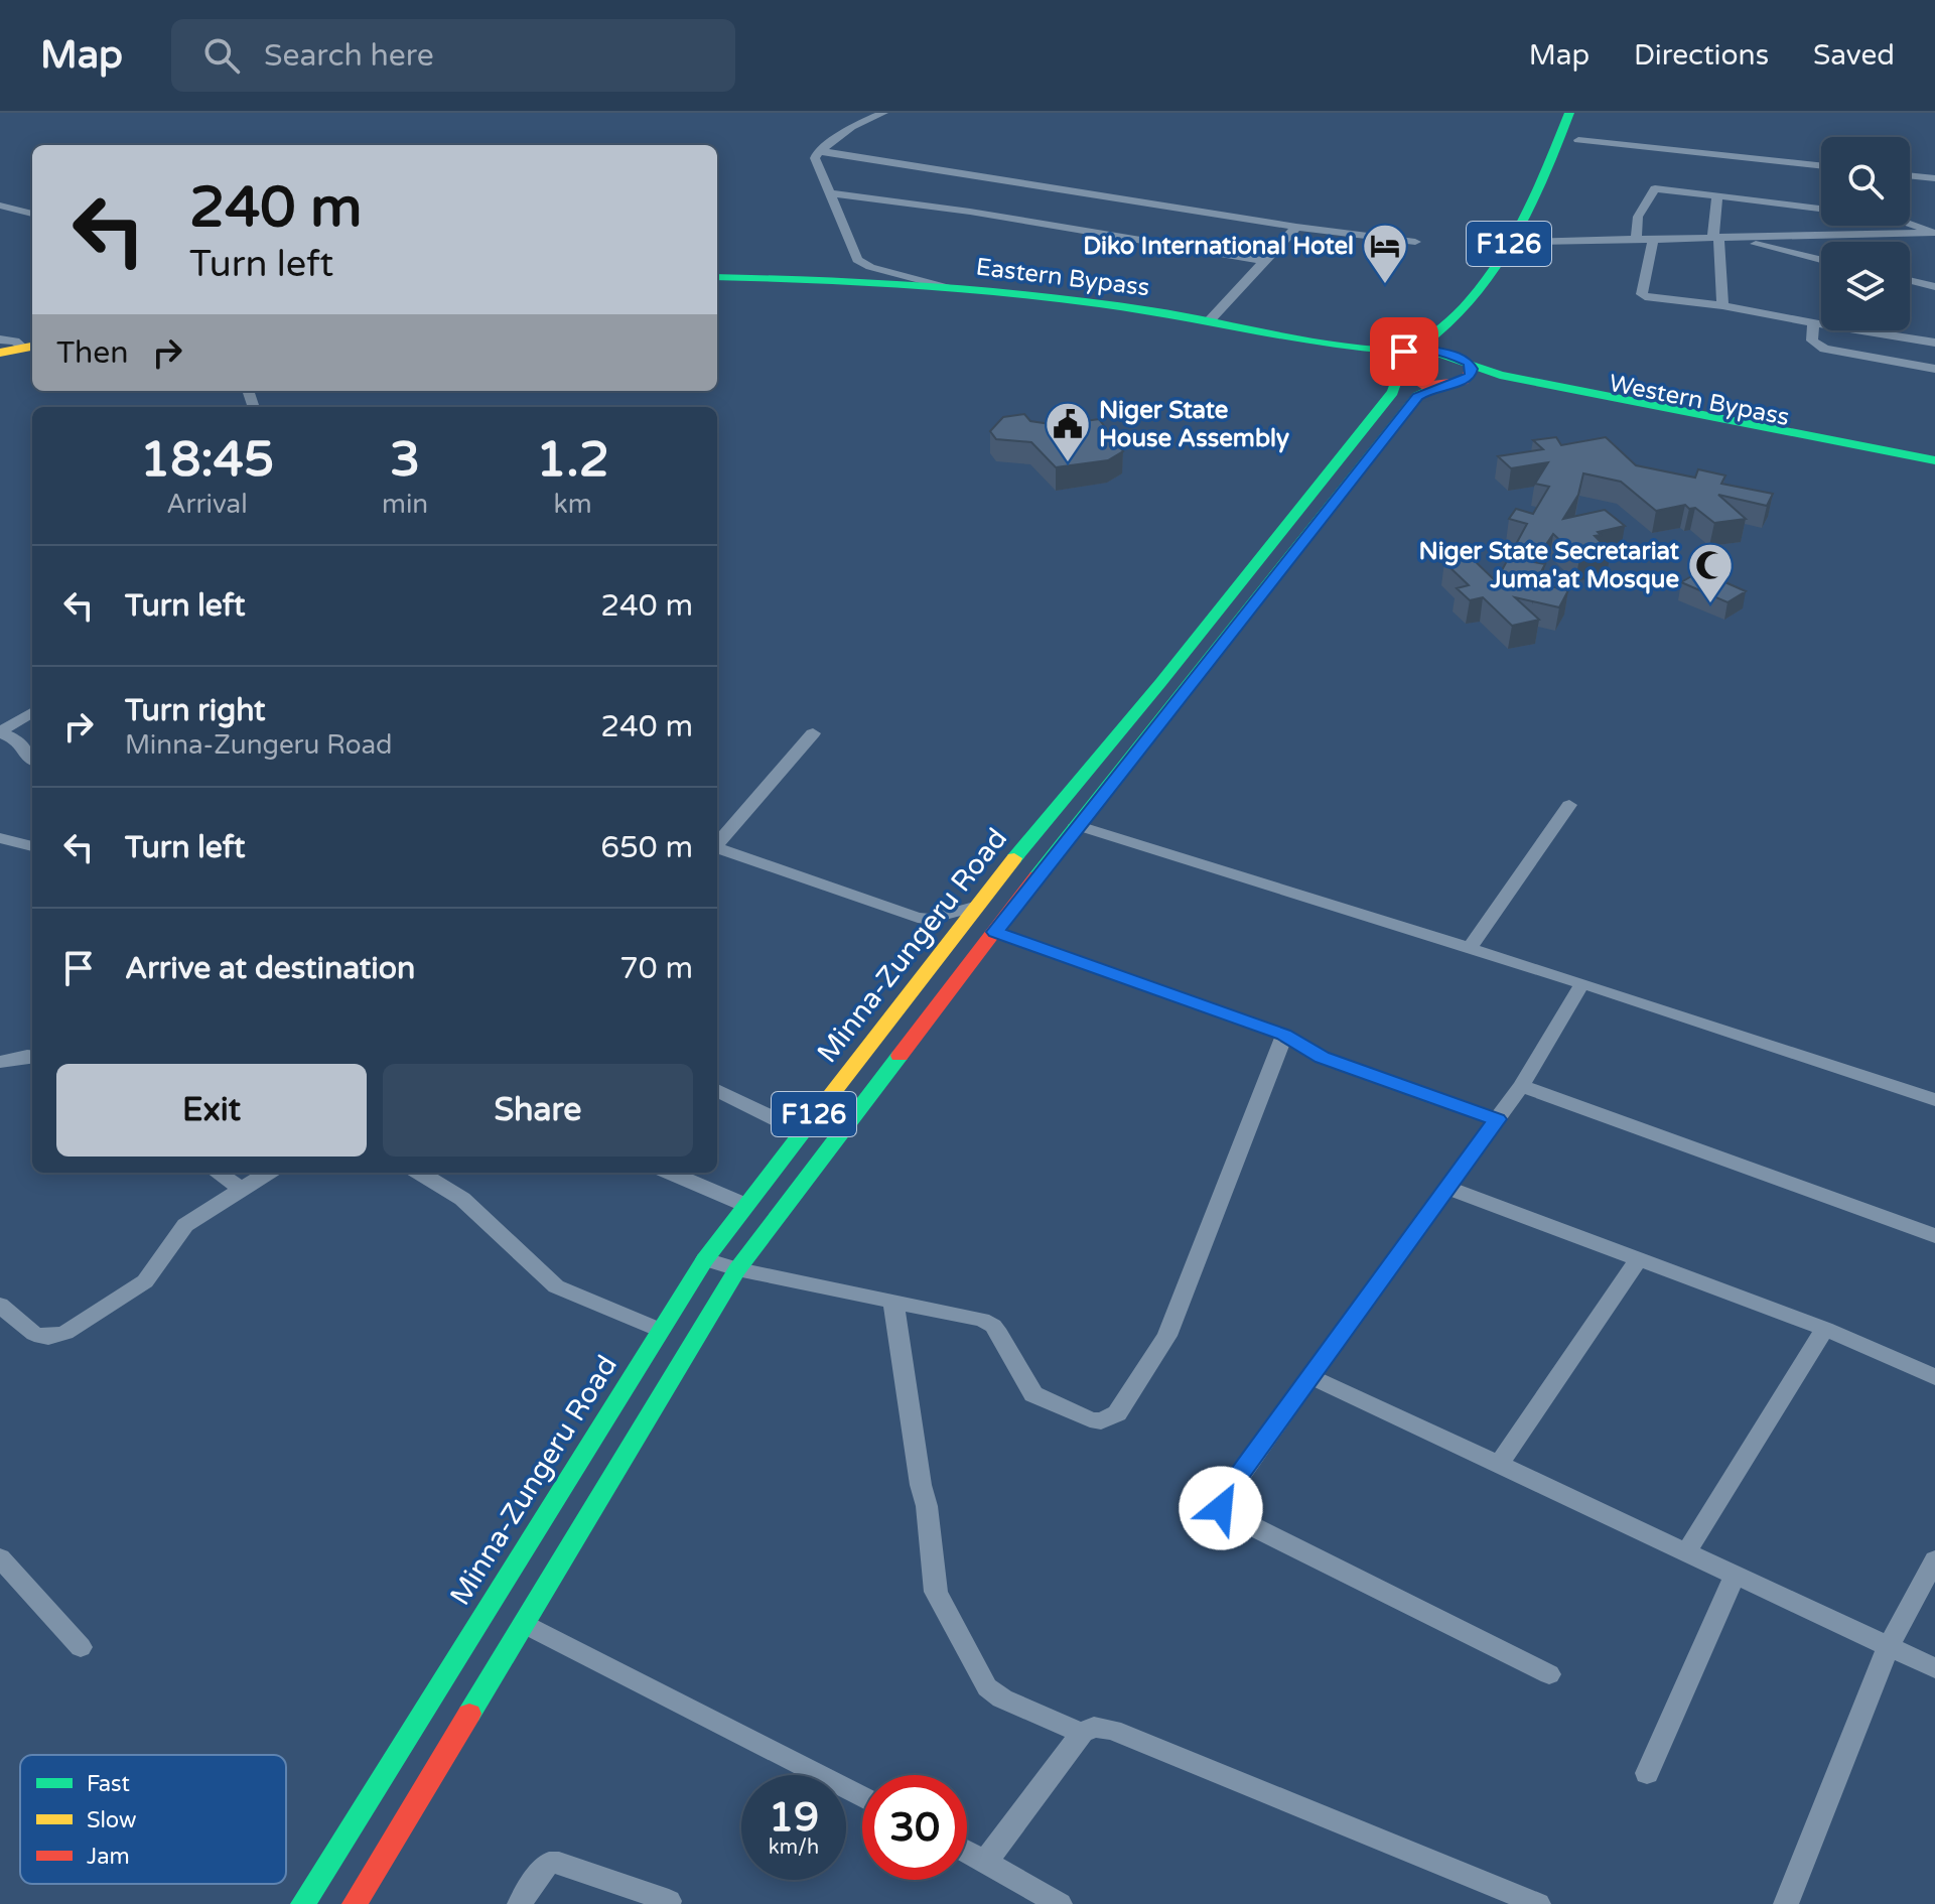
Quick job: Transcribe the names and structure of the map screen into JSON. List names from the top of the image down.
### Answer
{
  "streets": {
    "main road": [
      "F126",
      "Eastern Bypass",
      "Western Bypass",
      "Minna-Zungeru Road"
    ]
  },
  "crossings": [
    ["F126", "Eastern Bypass"],
    ["F126", "Western Bypass"],
    ["F126", "Minna-Zungeru Road"],
    ["Eastern Bypass", "Western Bypass"],
    ["Eastern Bypass", "Minna-Zungeru Road"],
    ["Western Bypass", "Minna-Zungeru Road"]
  ],
  "places": {
    "hotel": ["Diko International Hotel"],
    "public building": ["Niger State House Assembly"],
    "mosque": ["Niger State Secretariat Juma'at Mosque"]
  },
  "legend": ["Fast", "Slow", "Jam"],
  "page": {
    "header": "Map",
    "search": "Search here",
    "nav": ["Map", "Directions", "Saved"],
    "turn": ["240 m", "Turn left"],
    "then": "Then",
    "eta": [
      "18:45",
      "Arrival",
      "3",
      "min",
      "1.2",
      "km"
    ],
    "list": [
      {
        "name": "Turn left",
        "value": "240 m"
      },
      {
        "name": "Turn right",
        "note": "Minna-Zungeru Road",
        "value": "240 m"
      },
      {
        "name": "Turn left",
        "value": "650 m"
      },
      {
        "name": "Arrive at destination",
        "value": "70 m"
      }
    ],
    "buttons": ["Exit", "Share"],
    "speed": "19 km/h",
    "limit": "30"
  }
}
